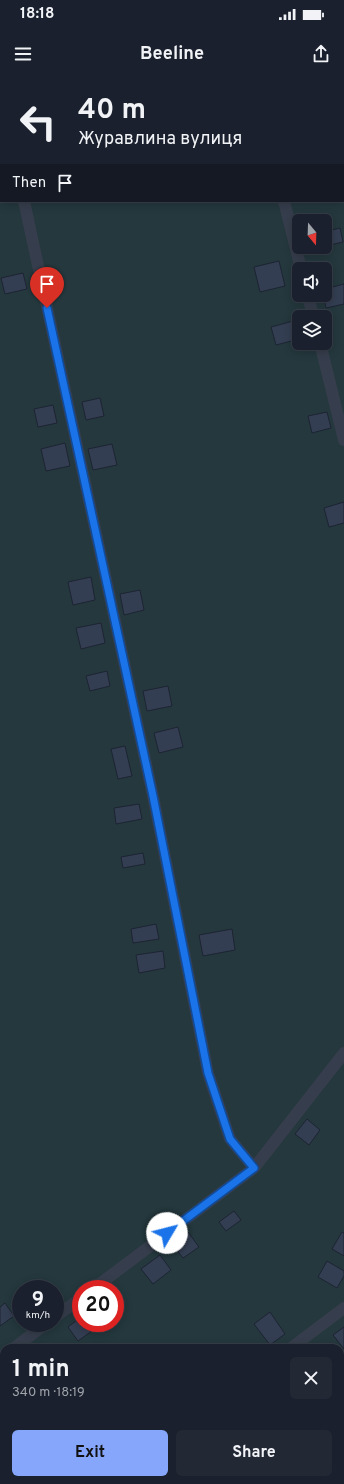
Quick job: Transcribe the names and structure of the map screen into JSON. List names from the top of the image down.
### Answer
{
  "north": "bottom",
  "page": {
    "status": "18:18",
    "header": "Beeline",
    "turn": ["40 m", "Журавлина вулиця"],
    "then": "Then",
    "speed": "9 km/h",
    "limit": "20",
    "heading": ["1 min", "340 m · 18:19"],
    "buttons": ["Exit", "Share"]
  }
}
